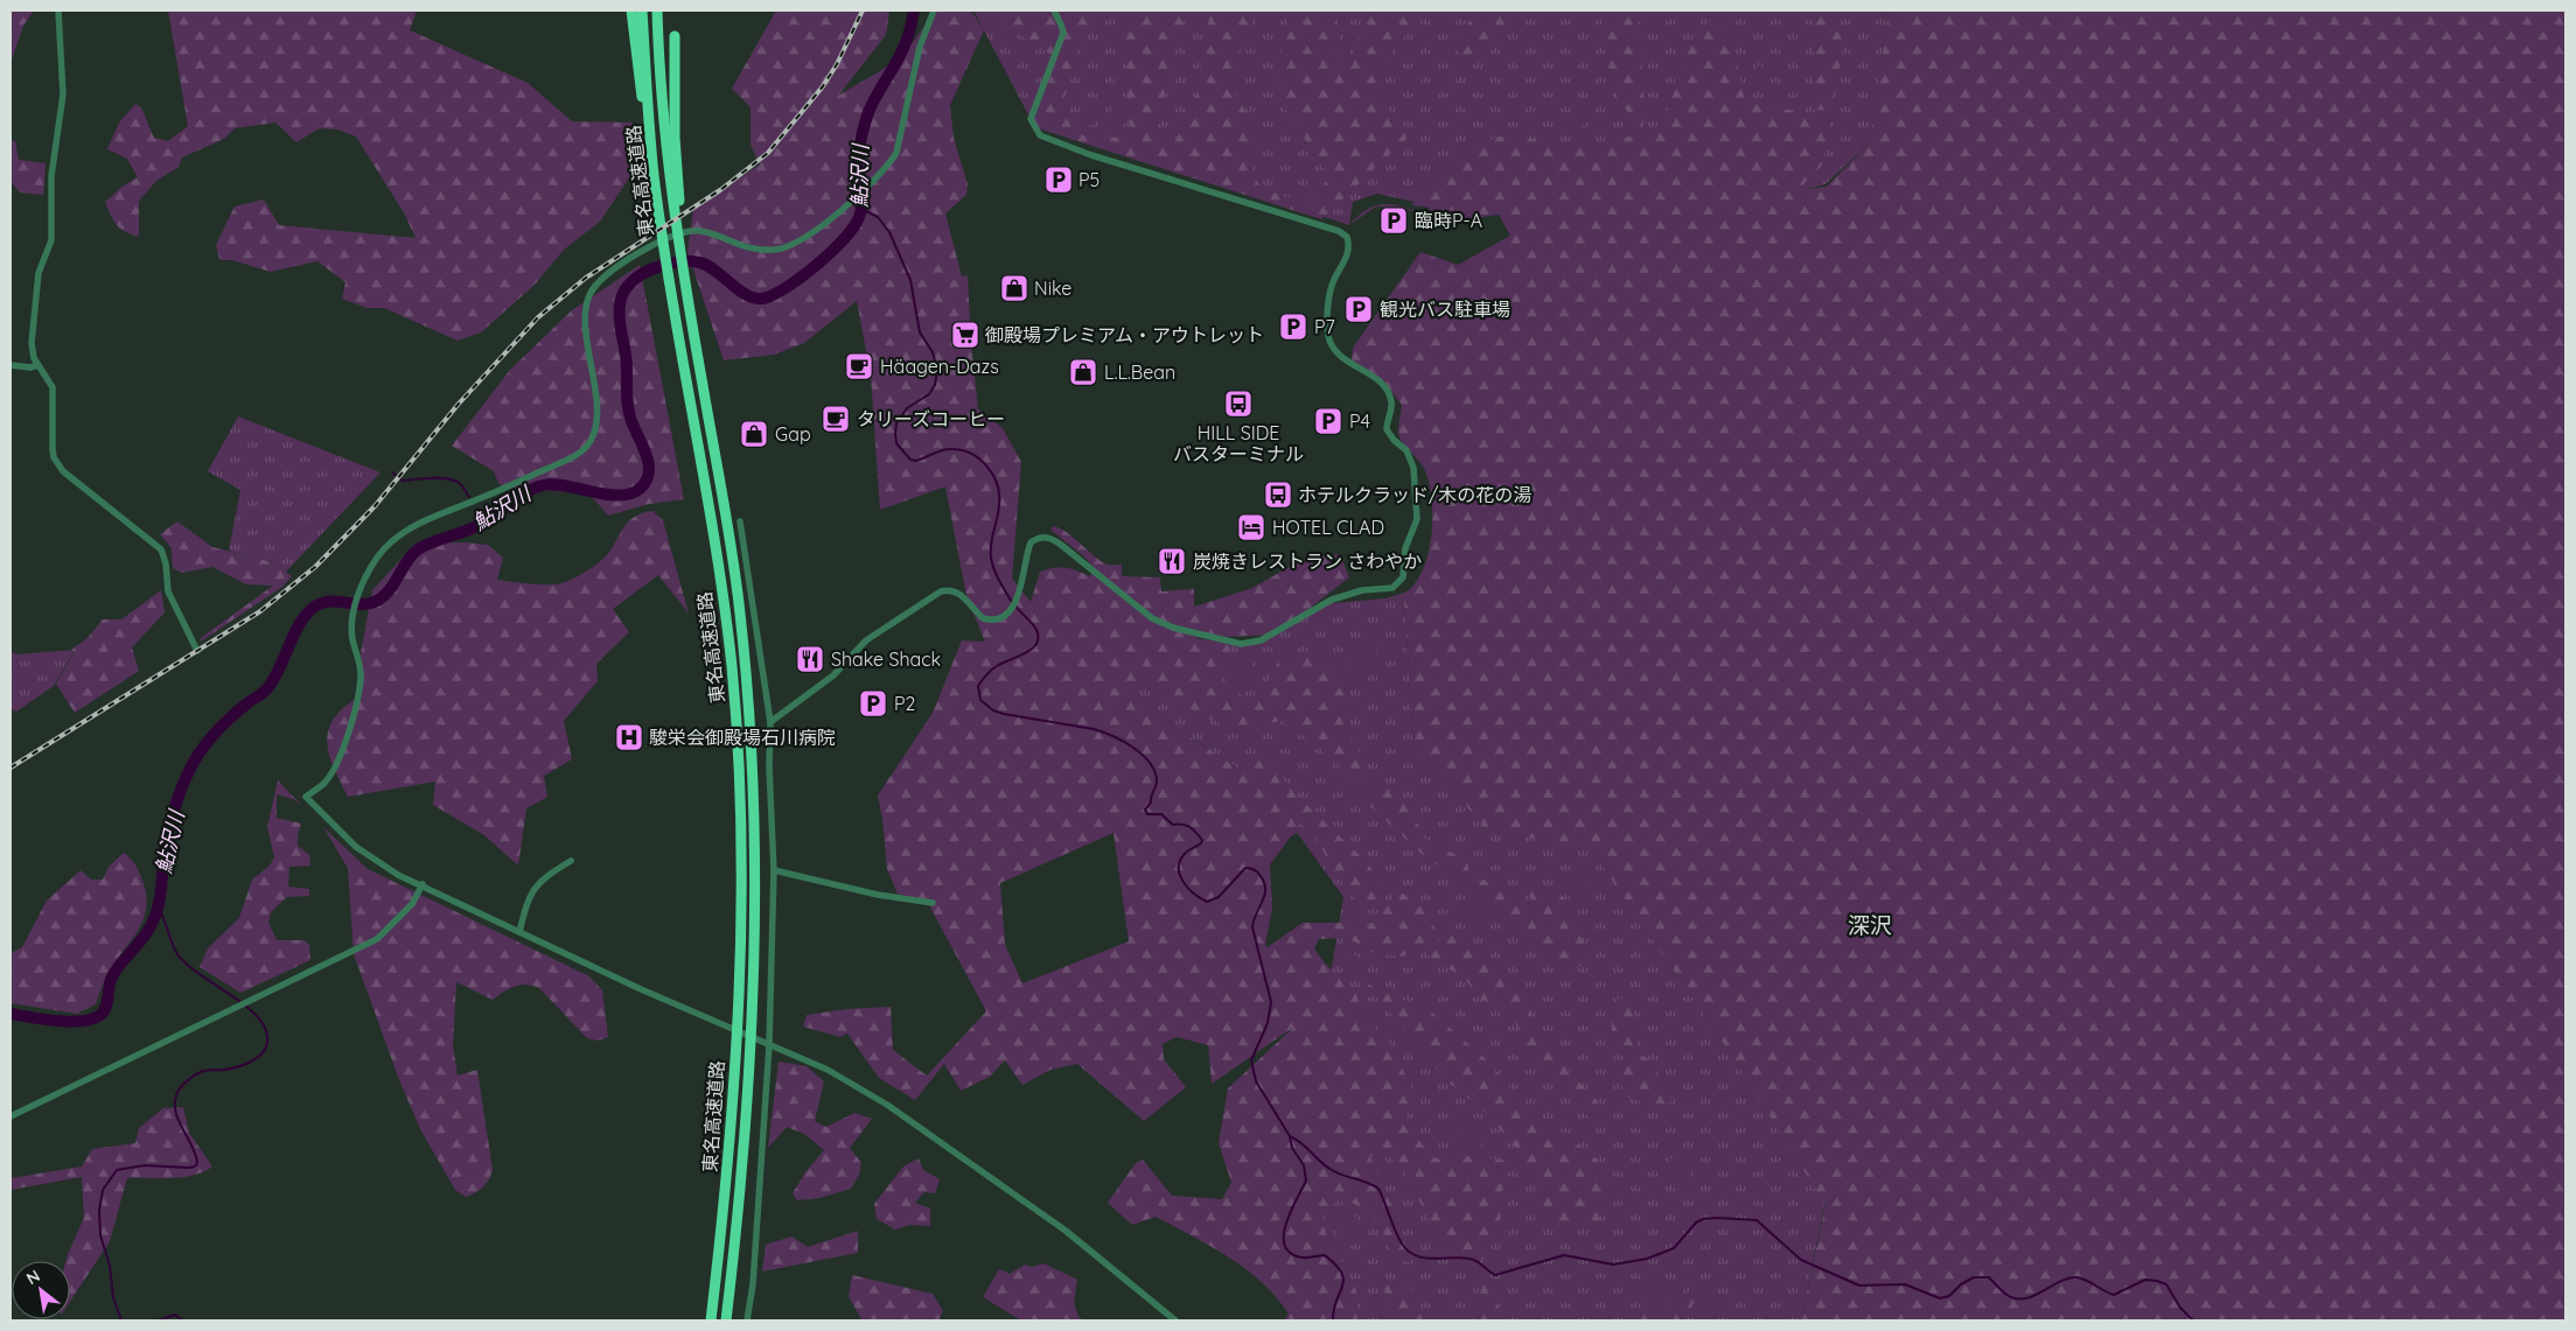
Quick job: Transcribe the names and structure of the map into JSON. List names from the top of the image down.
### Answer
{
  "streets": {
    "highway": ["東名高速道路"]
  },
  "districts": ["深沢"],
  "water": ["鮎沢川"],
  "places": {
    "parking": [
      "P5",
      "臨時P-A",
      "観光バス駐車場",
      "P7",
      "P4",
      "P2"
    ],
    "shop": ["Nike", "L.L.Bean", "Gap"],
    "supermarket": ["御殿場プレミアム・アウトレット"],
    "cafe": ["Häagen-Dazs", "タリーズコーヒー"],
    "bus stop": ["HILL SIDE バスターミナル", "ホテルクラッド/木の花の湯"],
    "hotel": ["HOTEL CLAD"],
    "restaurant": ["炭焼きレストラン さわやか", "Shake Shack"],
    "hospital": ["駿栄会御殿場石川病院"]
  },
  "north": "top left"
}
